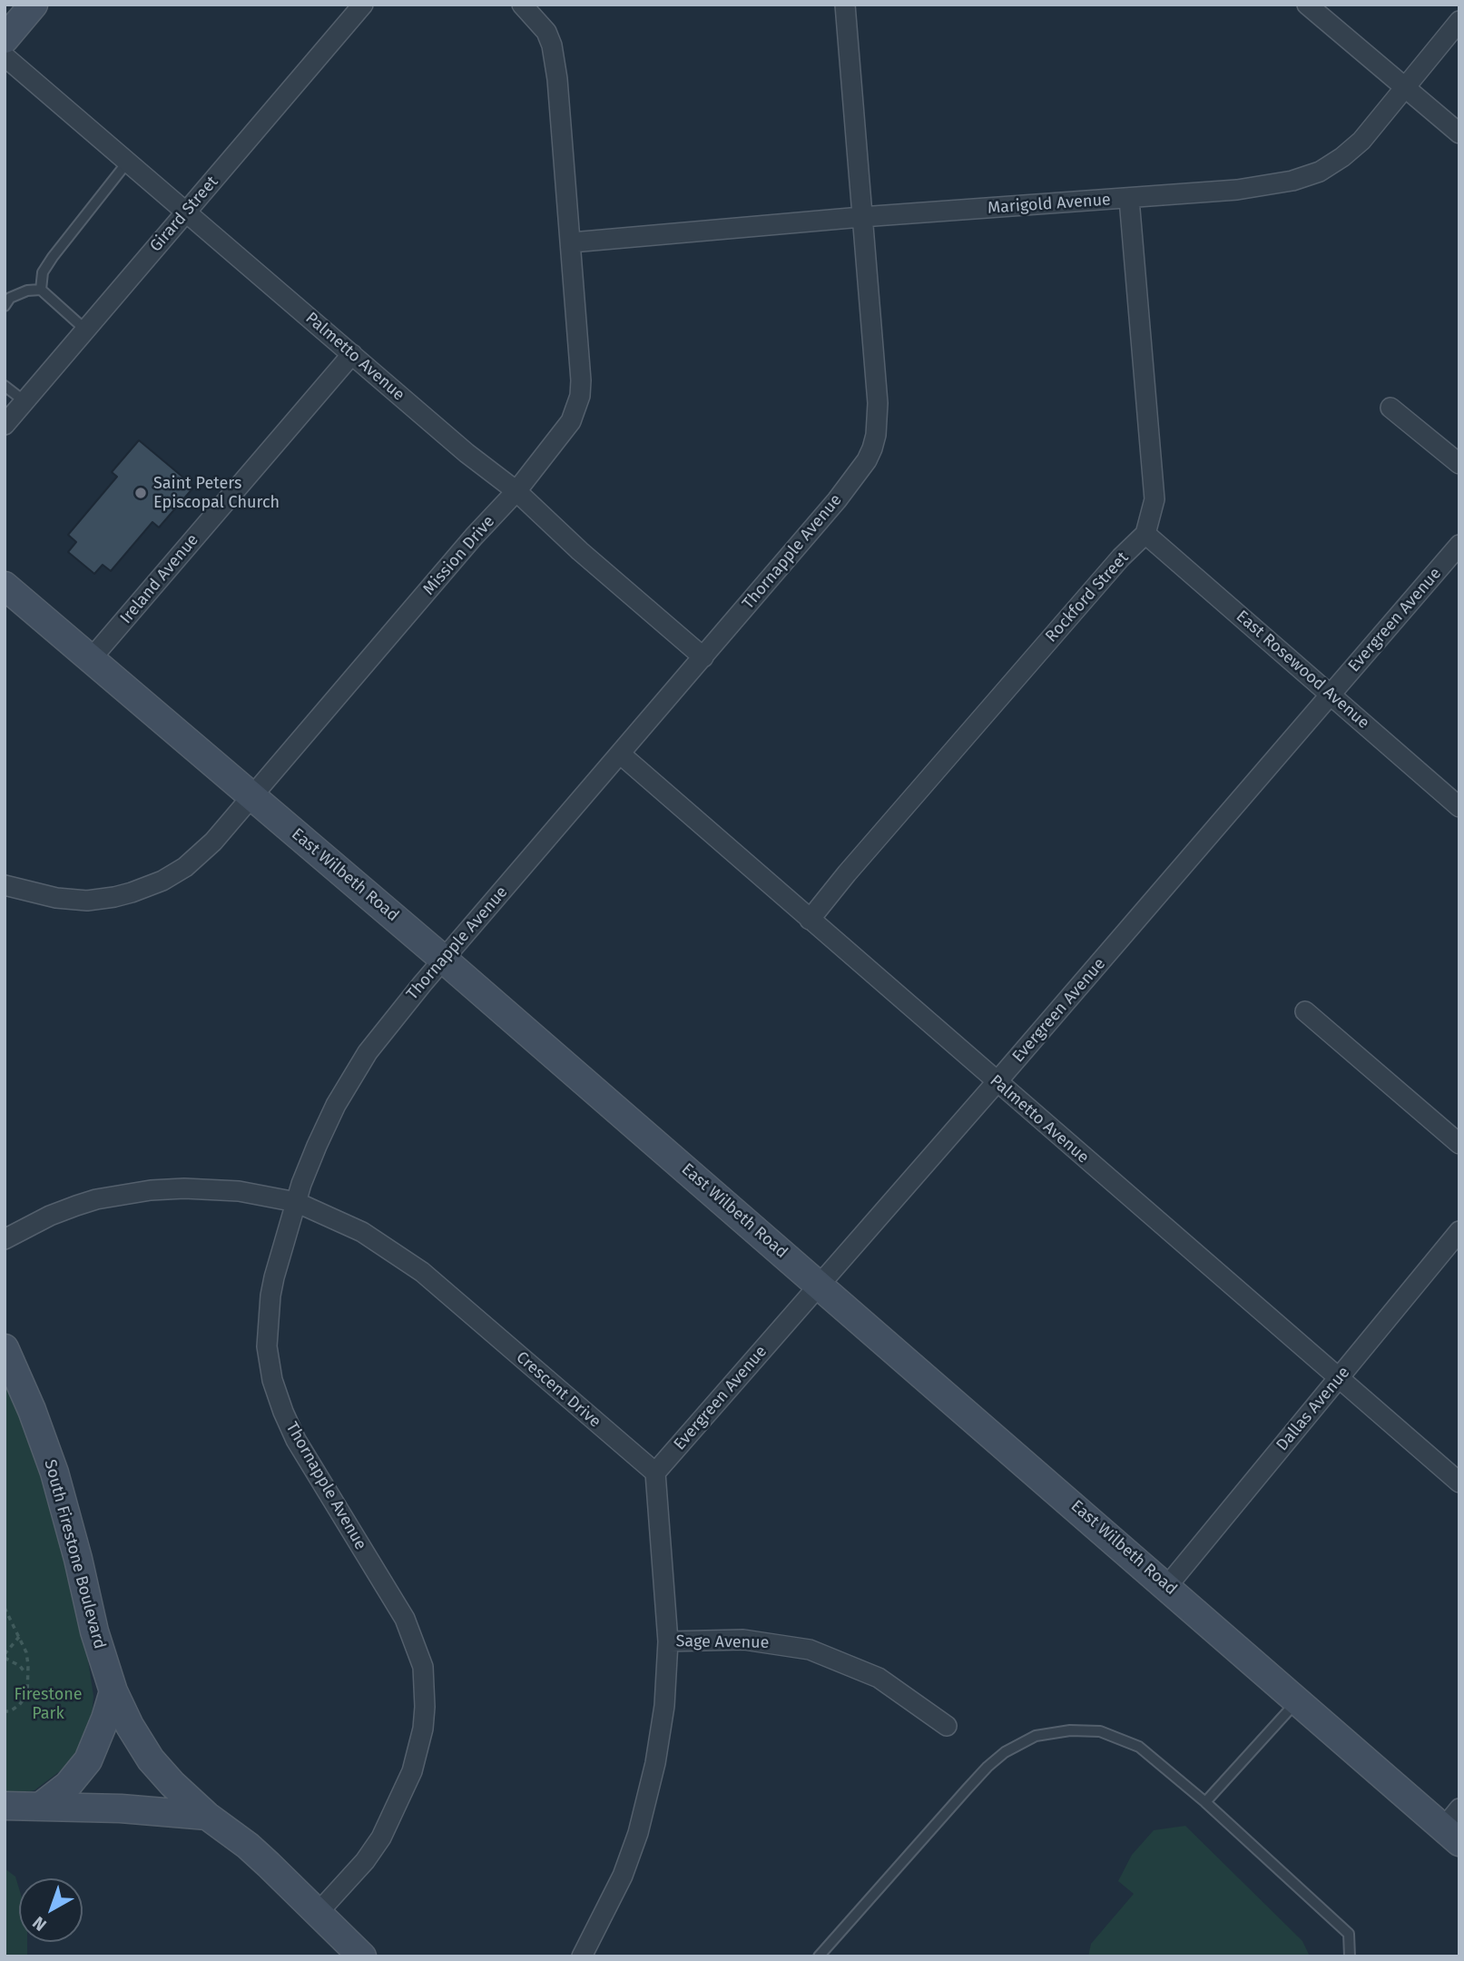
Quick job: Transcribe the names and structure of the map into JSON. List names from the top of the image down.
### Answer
{
  "streets": {
    "main road": ["East Wilbeth Road", "South Firestone Boulevard"],
    "street": [
      "Marigold Avenue",
      "Girard Street",
      "Palmetto Avenue",
      "Thornapple Avenue",
      "Mission Drive",
      "Ireland Avenue",
      "Rockford Street",
      "Evergreen Avenue",
      "East Rosewood Avenue",
      "Crescent Drive",
      "Dallas Avenue",
      "Sage Avenue"
    ]
  },
  "crossings": [
    ["Marigold Avenue", "Thornapple Avenue"],
    ["Marigold Avenue", "Mission Drive"],
    ["Girard Street", "Palmetto Avenue"],
    ["Palmetto Avenue", "Thornapple Avenue"],
    ["Palmetto Avenue", "Mission Drive"],
    ["Palmetto Avenue", "Ireland Avenue"],
    ["Palmetto Avenue", "Rockford Street"],
    ["Palmetto Avenue", "Evergreen Avenue"],
    ["Palmetto Avenue", "Dallas Avenue"],
    ["Thornapple Avenue", "East Wilbeth Road"],
    ["Thornapple Avenue", "Crescent Drive"],
    ["Thornapple Avenue", "South Firestone Boulevard"],
    ["Mission Drive", "East Wilbeth Road"],
    ["Ireland Avenue", "East Wilbeth Road"],
    ["Rockford Street", "East Rosewood Avenue"],
    ["Evergreen Avenue", "East Rosewood Avenue"],
    ["Evergreen Avenue", "East Wilbeth Road"],
    ["Evergreen Avenue", "Crescent Drive"],
    ["East Wilbeth Road", "Dallas Avenue"]
  ],
  "parks": ["Firestone Park"],
  "places": ["Saint Peters Episcopal Church"],
  "north": "bottom left"
}
